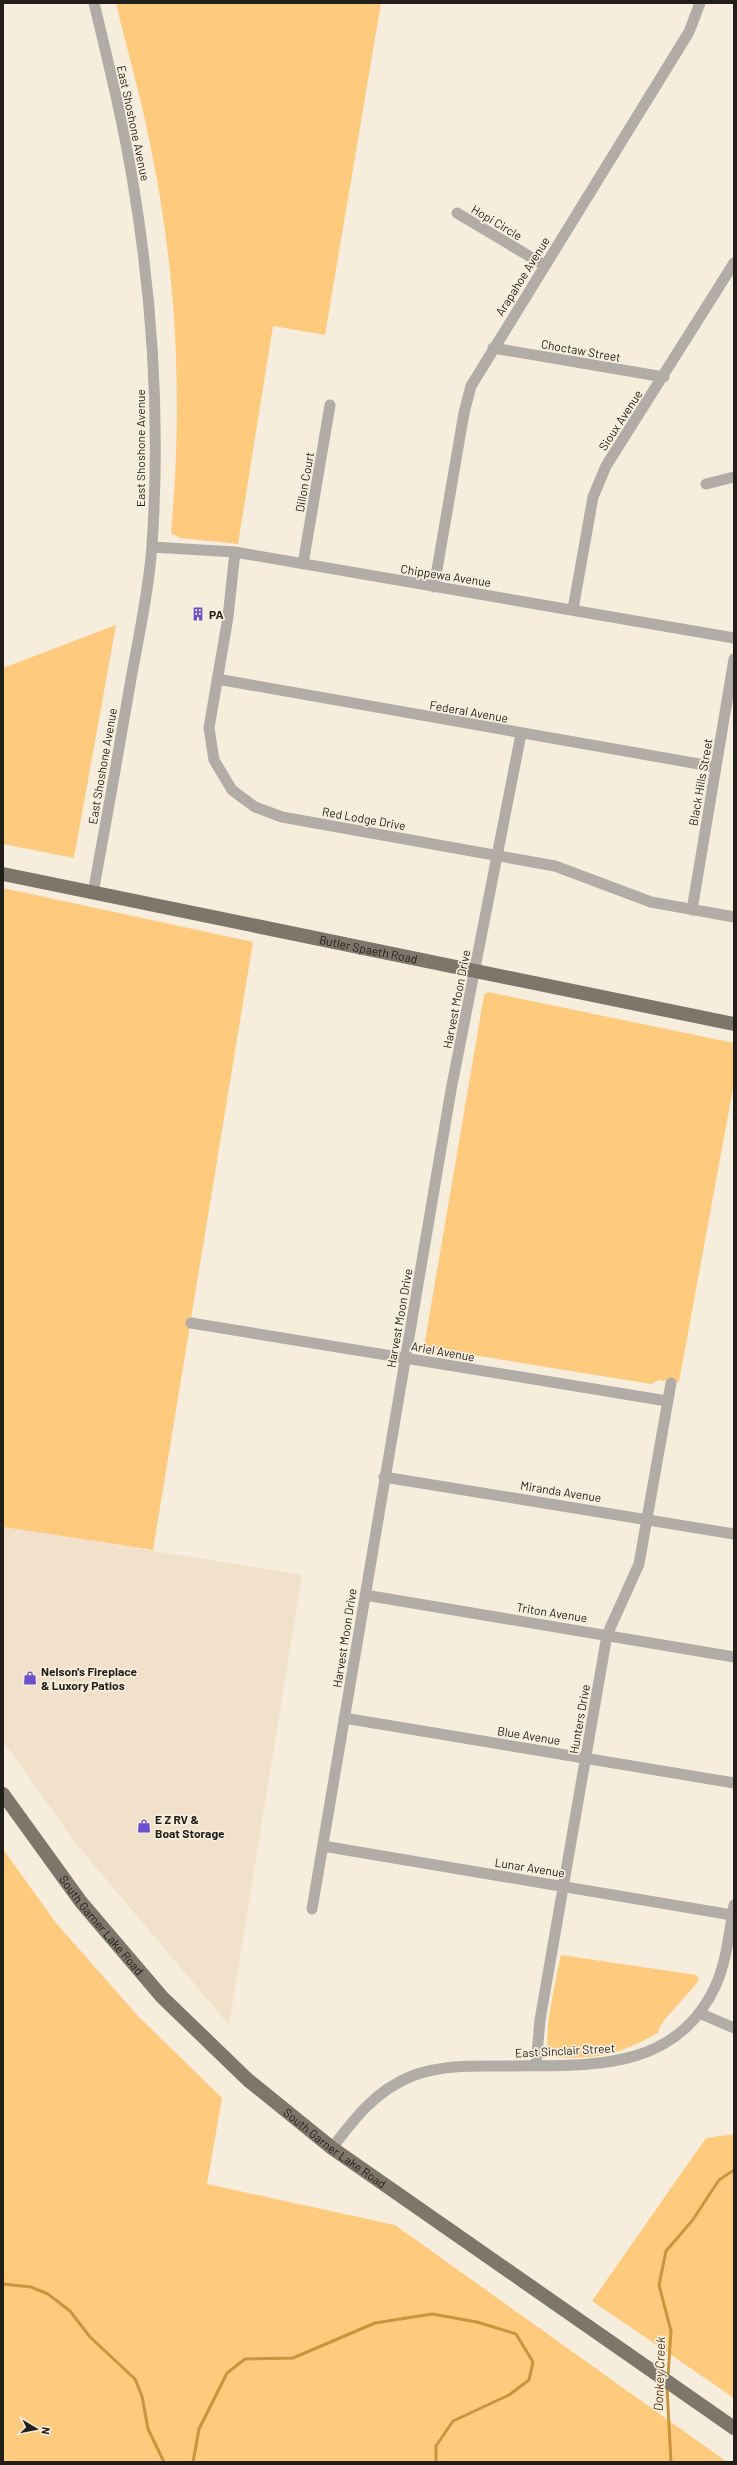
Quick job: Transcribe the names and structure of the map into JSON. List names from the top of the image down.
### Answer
{
  "streets": {
    "main road": ["Butler Spaeth Road", "South Garner Lake Road"],
    "street": [
      "East Shoshone Avenue",
      "Hopi Circle",
      "Arapahoe Avenue",
      "Choctaw Street",
      "Sioux Avenue",
      "Dillon Court",
      "Chippewa Avenue",
      "Federal Avenue",
      "Black Hills Street",
      "Red Lodge Drive",
      "Harvest Moon Drive",
      "Ariel Avenue",
      "Miranda Avenue",
      "Triton Avenue",
      "Hunters Drive",
      "Blue Avenue",
      "Lunar Avenue",
      "East Sinclair Street"
    ]
  },
  "crossings": [
    ["East Shoshone Avenue", "Chippewa Avenue"],
    ["East Shoshone Avenue", "Butler Spaeth Road"],
    ["Hopi Circle", "Arapahoe Avenue"],
    ["Arapahoe Avenue", "Choctaw Street"],
    ["Arapahoe Avenue", "Chippewa Avenue"],
    ["Choctaw Street", "Sioux Avenue"],
    ["Sioux Avenue", "Chippewa Avenue"],
    ["Dillon Court", "Chippewa Avenue"],
    ["Chippewa Avenue", "Red Lodge Drive"],
    ["Federal Avenue", "Black Hills Street"],
    ["Federal Avenue", "Red Lodge Drive"],
    ["Federal Avenue", "Harvest Moon Drive"],
    ["Black Hills Street", "Red Lodge Drive"],
    ["Red Lodge Drive", "Harvest Moon Drive"],
    ["Butler Spaeth Road", "Harvest Moon Drive"],
    ["Harvest Moon Drive", "Ariel Avenue"],
    ["Harvest Moon Drive", "Miranda Avenue"],
    ["Harvest Moon Drive", "Triton Avenue"],
    ["Harvest Moon Drive", "Blue Avenue"],
    ["Harvest Moon Drive", "Lunar Avenue"],
    ["Ariel Avenue", "Hunters Drive"],
    ["Miranda Avenue", "Hunters Drive"],
    ["Triton Avenue", "Hunters Drive"],
    ["Hunters Drive", "Blue Avenue"],
    ["Hunters Drive", "Lunar Avenue"],
    ["Hunters Drive", "East Sinclair Street"],
    ["Lunar Avenue", "East Sinclair Street"],
    ["South Garner Lake Road", "East Sinclair Street"]
  ],
  "water": ["Donkey Creek"],
  "places": {
    "building": ["PA"],
    "shop": ["Nelson's Fireplace & Luxory Patios", "E Z RV & Boat Storage"]
  },
  "north": "right"
}
